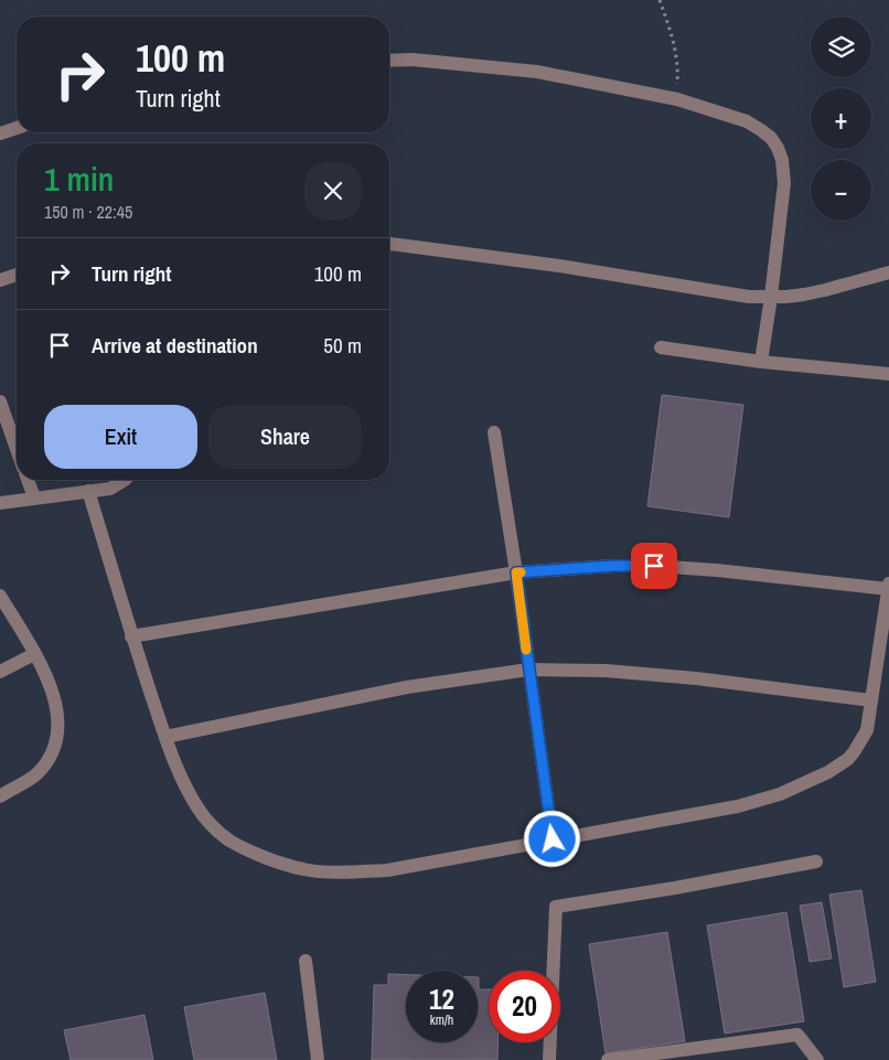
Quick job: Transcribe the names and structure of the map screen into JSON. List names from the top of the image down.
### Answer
{
  "page": {
    "map_buttons": ["+", "−"],
    "turn": ["100 m", "Turn right"],
    "heading": ["1 min", "150 m · 22:45"],
    "list": [
      {
        "name": "Turn right",
        "value": "100 m"
      },
      {
        "name": "Arrive at destination",
        "value": "50 m"
      }
    ],
    "buttons": ["Exit", "Share"],
    "speed": "12 km/h",
    "limit": "20"
  }
}
